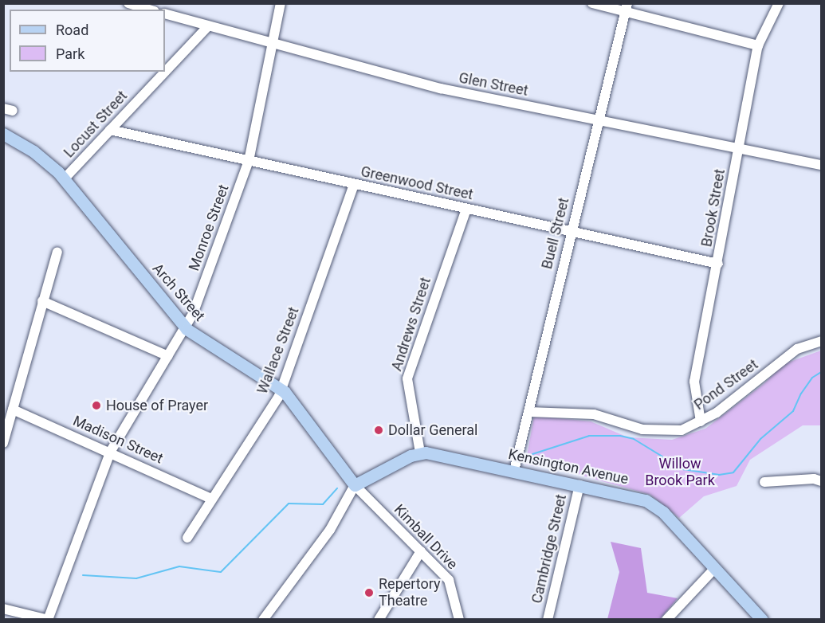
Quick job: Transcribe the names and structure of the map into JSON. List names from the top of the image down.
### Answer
{
  "streets": {
    "main road": ["Arch Street", "Kensington Avenue"],
    "street": [
      "Glen Street",
      "Locust Street",
      "Greenwood Street",
      "Brook Street",
      "Monroe Street",
      "Buell Street",
      "Andrews Street",
      "Wallace Street",
      "Pond Street",
      "Madison Street",
      "Kimball Drive",
      "Cambridge Street"
    ]
  },
  "crossings": [
    ["Glen Street", "Locust Street"],
    ["Glen Street", "Brook Street"],
    ["Glen Street", "Monroe Street"],
    ["Glen Street", "Buell Street"],
    ["Locust Street", "Greenwood Street"],
    ["Locust Street", "Arch Street"],
    ["Greenwood Street", "Brook Street"],
    ["Greenwood Street", "Monroe Street"],
    ["Greenwood Street", "Buell Street"],
    ["Greenwood Street", "Andrews Street"],
    ["Greenwood Street", "Wallace Street"],
    ["Brook Street", "Pond Street"],
    ["Monroe Street", "Arch Street"],
    ["Monroe Street", "Madison Street"],
    ["Buell Street", "Pond Street"],
    ["Buell Street", "Kensington Avenue"],
    ["Arch Street", "Wallace Street"],
    ["Arch Street", "Kimball Drive"],
    ["Andrews Street", "Kensington Avenue"],
    ["Wallace Street", "Madison Street"],
    ["Kensington Avenue", "Cambridge Street"]
  ],
  "parks": ["Willow Brook Park"],
  "places": ["House of Prayer", "Dollar General", "Repertory Theatre"],
  "legend": ["Road", "Park"]
}
